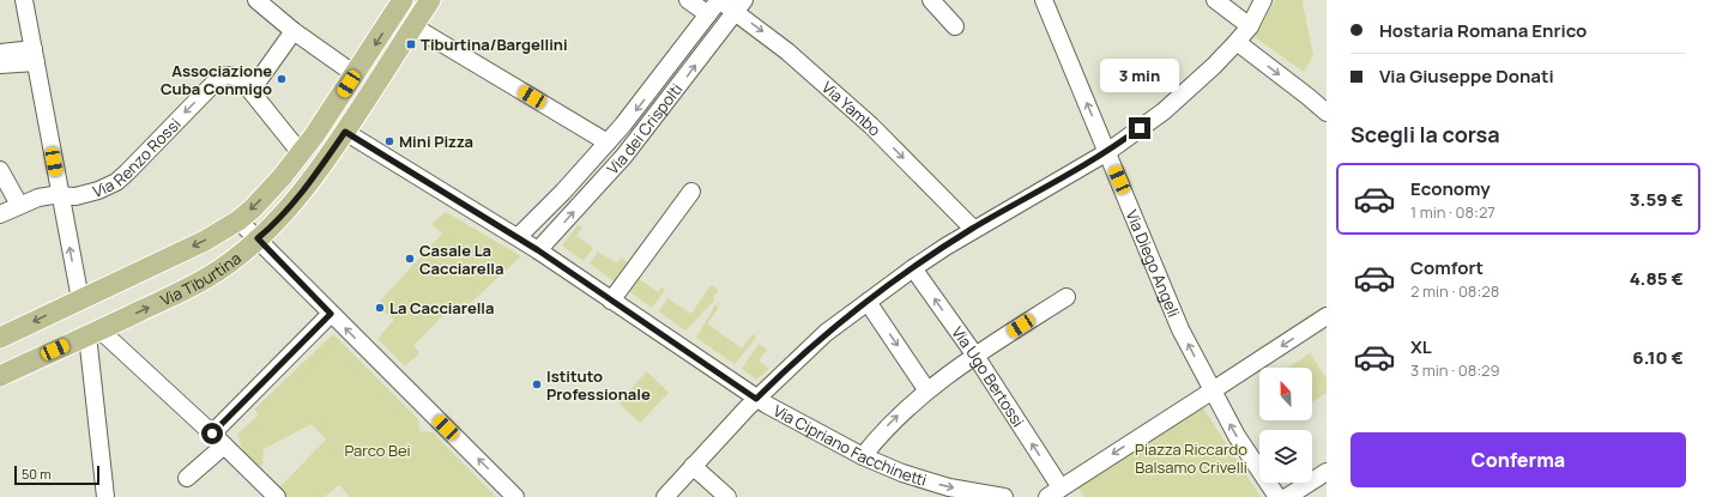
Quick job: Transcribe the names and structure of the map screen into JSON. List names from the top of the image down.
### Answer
{
  "streets": {
    "main road": ["Via Tiburtina"],
    "street": [
      "Via Yambo",
      "Via dei Crispolti",
      "Via Renzo Rossi",
      "Via Diego Angeli",
      "Via Ugo Bertossi",
      "Via Cipriano Facchinetti"
    ]
  },
  "crossings": [
    ["Via Yambo", "Via dei Crispolti"],
    ["Via dei Crispolti", "Via Cipriano Facchinetti"],
    ["Via Tiburtina", "Via Cipriano Facchinetti"]
  ],
  "one_way": ["Via Yambo", "Via Diego Angeli"],
  "parks": ["Piazza Riccardo Balsamo Crivelli", "Parco Bei"],
  "places": {
    "transit": ["Tiburtina/Bargellini"],
    "other": [
      "Associazione Cuba Conmigo",
      "Mini Pizza",
      "Casale La Cacciarella",
      "La Cacciarella",
      "Istituto Professionale"
    ]
  },
  "scale_bar": "50 m",
  "north": "top",
  "page": {
    "banner": ["Hostaria Romana Enrico", "Via Giuseppe Donati"],
    "bubble": "3 min",
    "heading": "Scegli la corsa",
    "list": [
      {
        "name": "Economy",
        "note": "1 min · 08:27",
        "value": "3.59 €"
      },
      {
        "name": "Comfort",
        "note": "2 min · 08:28",
        "value": "4.85 €"
      },
      {
        "name": "XL",
        "note": "3 min · 08:29",
        "value": "6.10 €"
      }
    ],
    "buttons": "Conferma",
    "scale": "50 m"
  }
}
